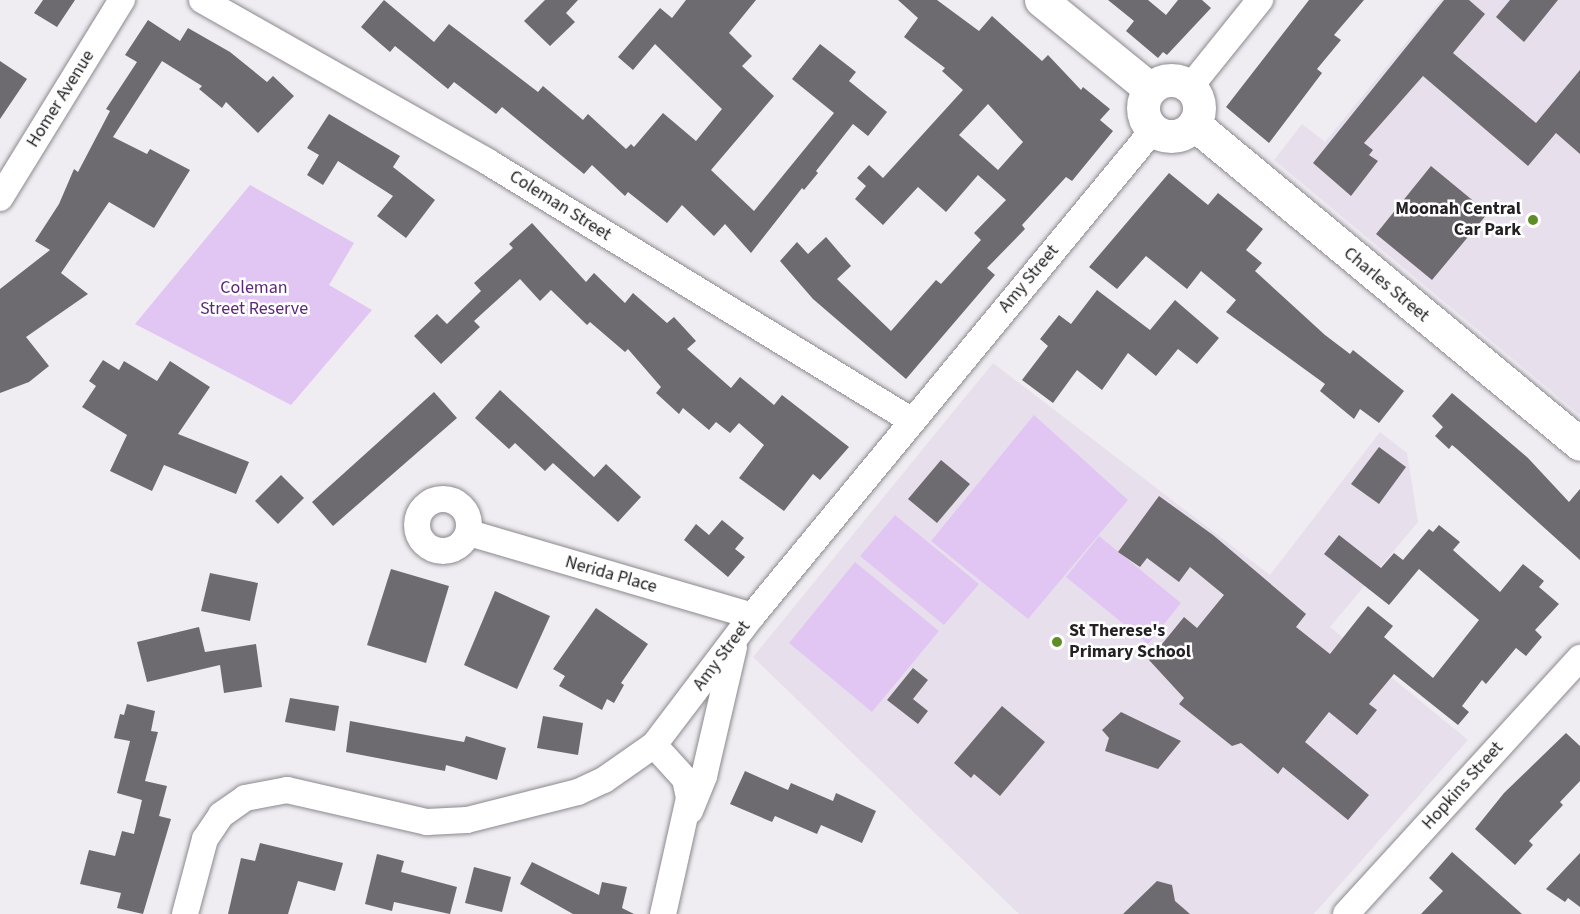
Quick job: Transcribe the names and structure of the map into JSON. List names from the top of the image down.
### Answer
{
  "streets": {
    "street": [
      "Homer Avenue",
      "Coleman Street",
      "Amy Street",
      "Charles Street",
      "Nerida Place",
      "Hopkins Street"
    ]
  },
  "crossings": [
    ["Coleman Street", "Amy Street"],
    ["Amy Street", "Charles Street"],
    ["Amy Street", "Nerida Place"]
  ],
  "parks": ["Coleman Street Reserve"],
  "places": ["Moonah Central Car Park", "St Therese's Primary School"]
}
